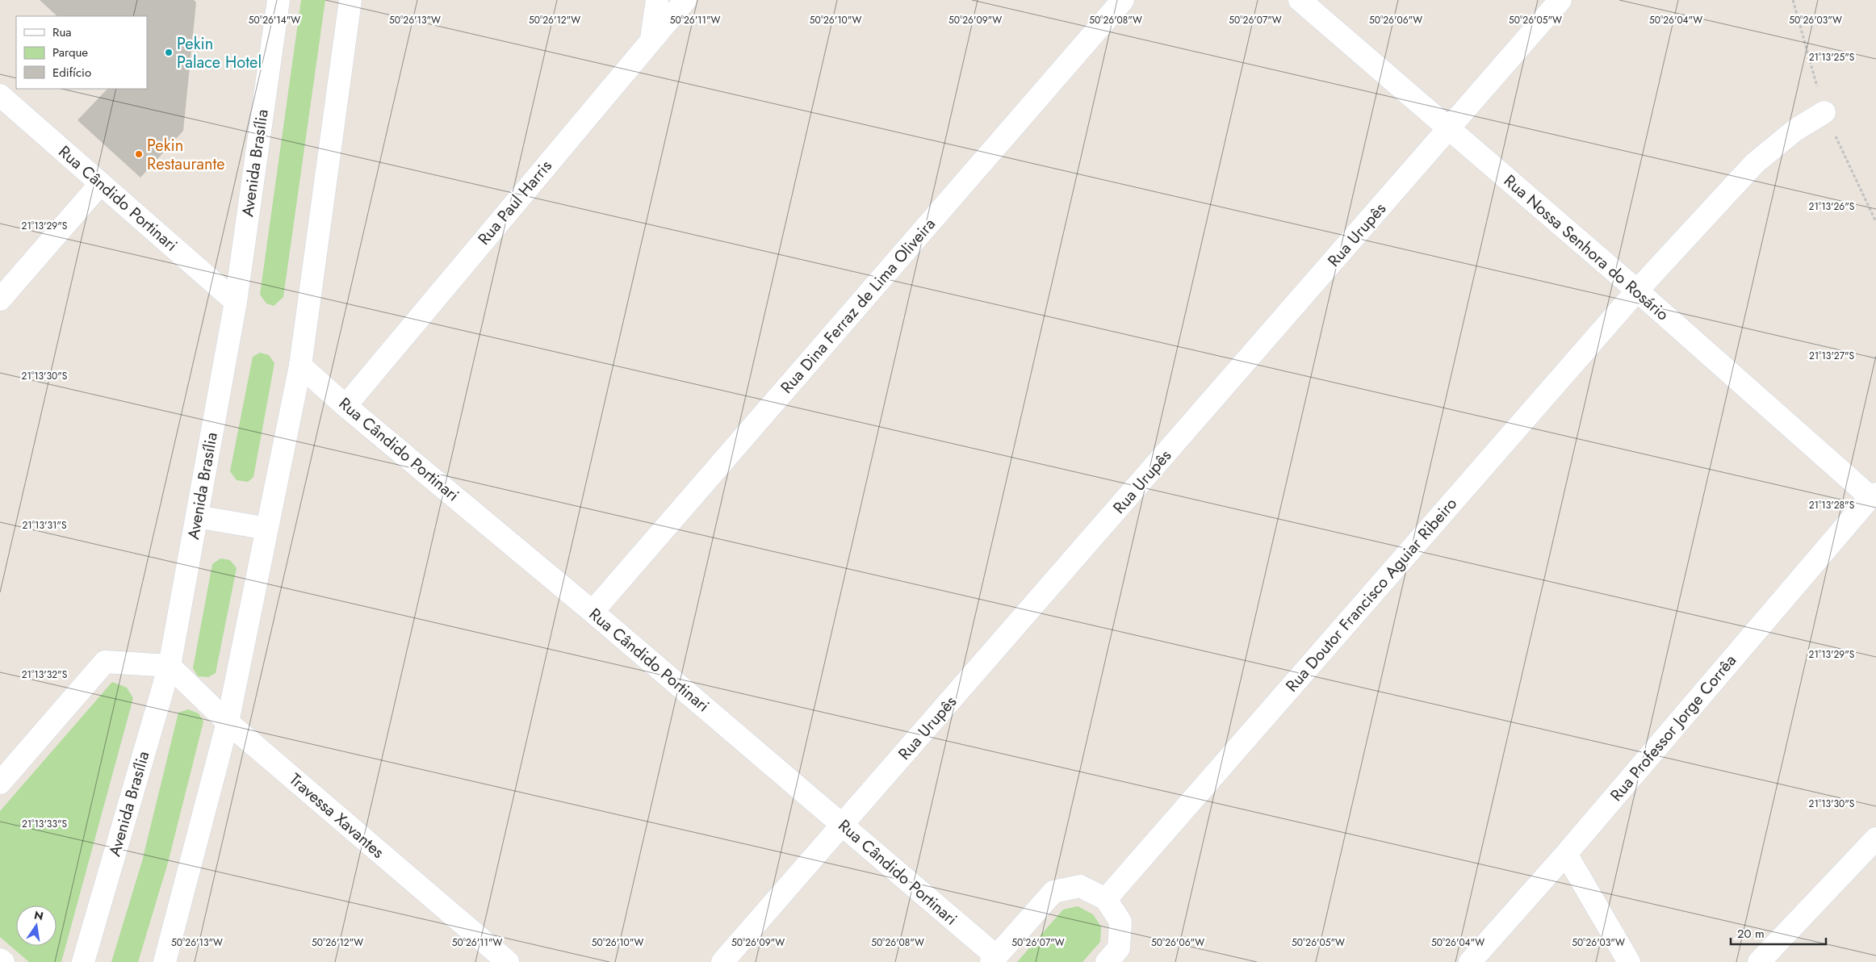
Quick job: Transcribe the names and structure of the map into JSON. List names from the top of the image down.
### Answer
{
  "streets": {
    "street": [
      "Avenida Brasília",
      "Rua Cândido Portinari",
      "Rua Paul Harris",
      "Rua Urupês",
      "Rua Nossa Senhora do Rosário",
      "Rua Dina Ferraz de Lima Oliveira",
      "Rua Doutor Francisco Aguiar Ribeiro",
      "Rua Professor Jorge Corrêa",
      "Travessa Xavantes"
    ]
  },
  "crossings": [
    ["Avenida Brasília", "Rua Cândido Portinari"],
    ["Avenida Brasília", "Travessa Xavantes"],
    ["Rua Cândido Portinari", "Rua Paul Harris"],
    ["Rua Cândido Portinari", "Rua Urupês"],
    ["Rua Cândido Portinari", "Rua Dina Ferraz de Lima Oliveira"],
    ["Rua Urupês", "Rua Nossa Senhora do Rosário"],
    ["Rua Nossa Senhora do Rosário", "Rua Doutor Francisco Aguiar Ribeiro"],
    ["Rua Nossa Senhora do Rosário", "Rua Professor Jorge Corrêa"]
  ],
  "places": ["Pekin Palace Hotel", "Pekin Restaurante"],
  "legend": ["Rua", "Parque", "Edifício"],
  "scale_bar": "20 m",
  "north": "top",
  "coordinates": [
    "50°26'14\"W",
    "50°26'13\"W",
    "50°26'12\"W",
    "50°26'11\"W",
    "50°26'10\"W",
    "50°26'09\"W",
    "50°26'08\"W",
    "50°26'07\"W",
    "50°26'06\"W",
    "50°26'05\"W",
    "50°26'04\"W",
    "50°26'03\"W",
    "21°13'25\"S",
    "21°13'26\"S",
    "21°13'29\"S",
    "21°13'27\"S",
    "21°13'30\"S",
    "21°13'28\"S",
    "21°13'31\"S",
    "21°13'32\"S",
    "21°13'33\"S"
  ]
}
